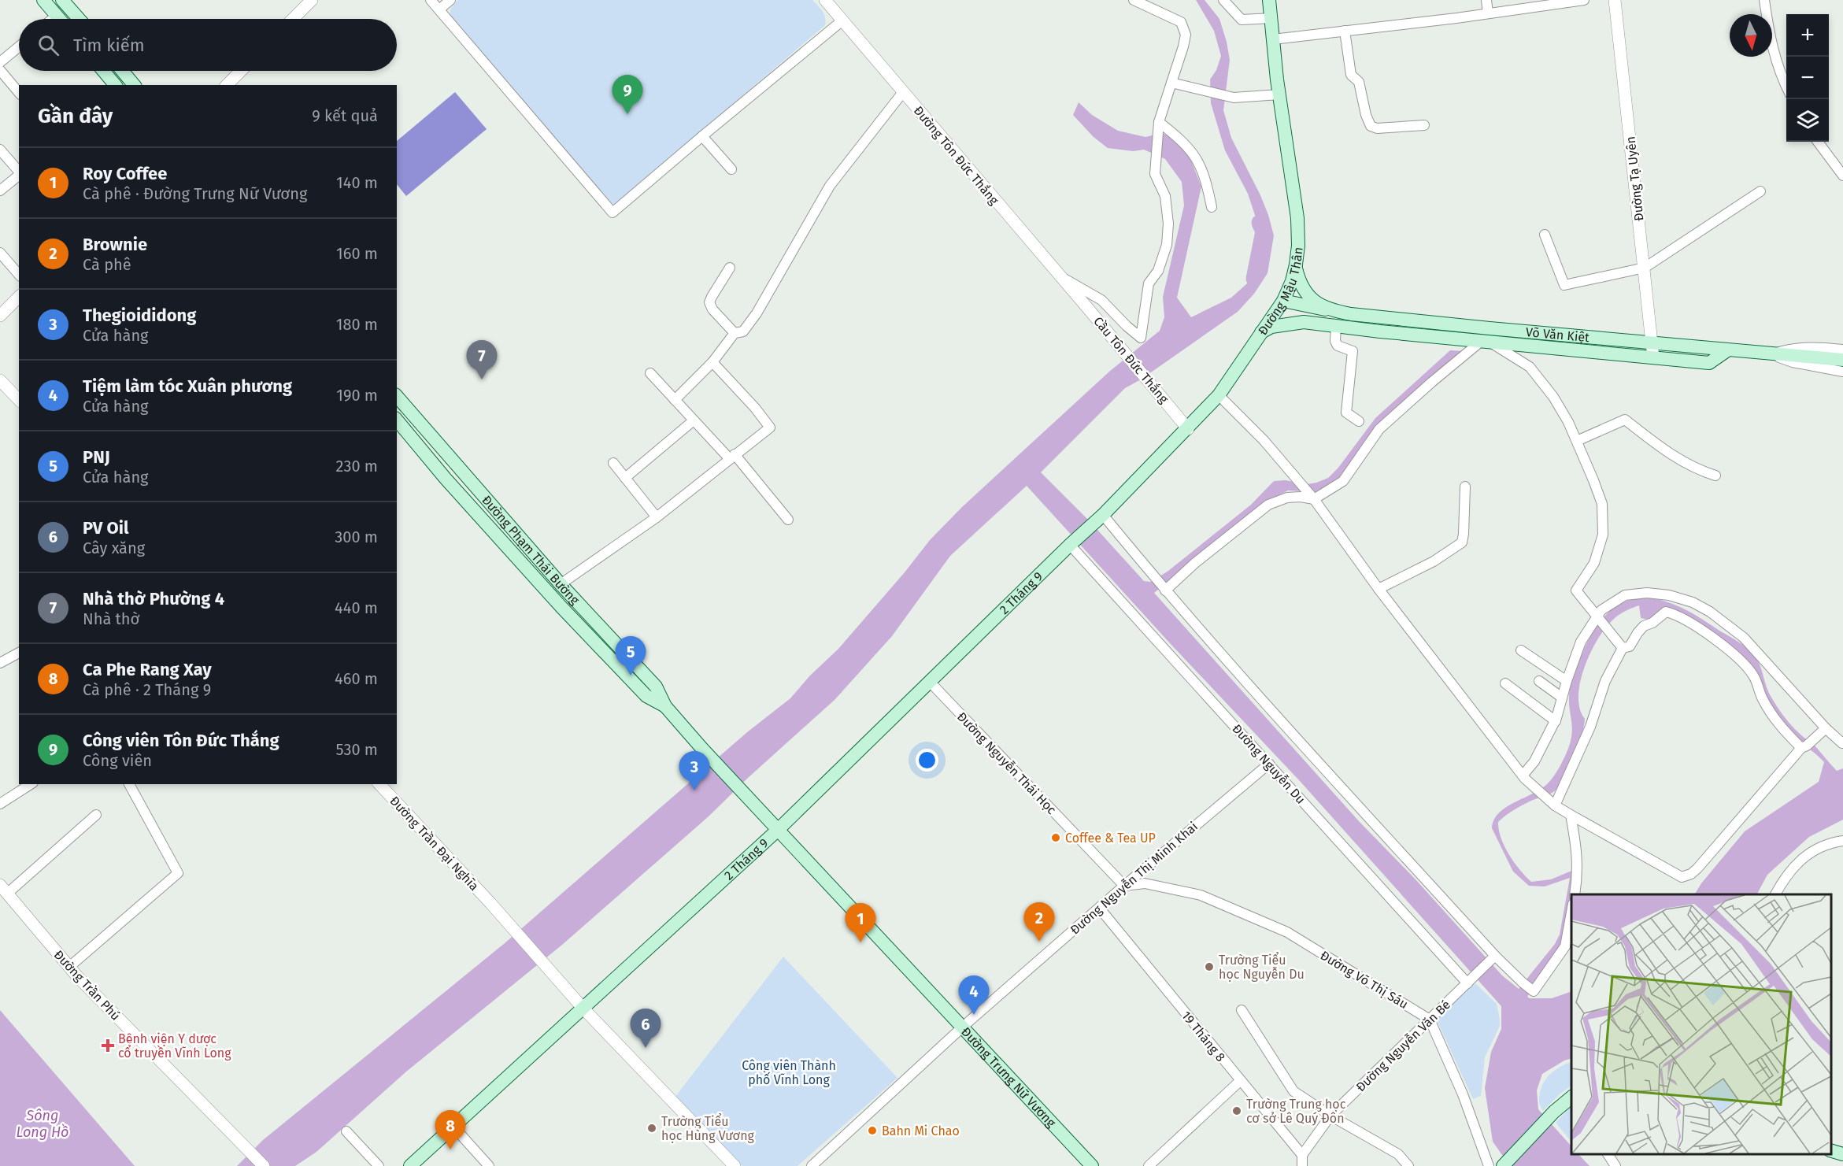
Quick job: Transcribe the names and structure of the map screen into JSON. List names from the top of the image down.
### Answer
{
  "streets": {
    "main road": [
      "Đường Mậu Thân",
      "Võ Văn Kiệt",
      "Đường Phạm Thái Bường",
      "2 Tháng 9",
      "Đường Trưng Nữ Vương"
    ],
    "street": [
      "Đường Tôn Đức Thắng",
      "Đường Tạ Uyên",
      "Cầu Tôn Đức Thắng",
      "Đường Nguyễn Thái Học",
      "Đường Nguyễn Du",
      "Đường Trần Đại Nghĩa",
      "Đường Nguyễn Thị Minh Khai",
      "Đường Võ Thị Sáu",
      "Đường Trần Phú",
      "19 Tháng 8",
      "Đường Nguyễn Văn Bé"
    ]
  },
  "crossings": [
    ["Đường Tôn Đức Thắng", "Cầu Tôn Đức Thắng"],
    ["Đường Tạ Uyên", "Võ Văn Kiệt"],
    ["Đường Mậu Thân", "Võ Văn Kiệt"],
    ["Đường Mậu Thân", "Cầu Tôn Đức Thắng"],
    ["Đường Mậu Thân", "2 Tháng 9"],
    ["Đường Phạm Thái Bường", "Đường Trưng Nữ Vương"],
    ["2 Tháng 9", "Đường Nguyễn Thái Học"],
    ["2 Tháng 9", "Đường Nguyễn Du"],
    ["2 Tháng 9", "Đường Trần Đại Nghĩa"],
    ["2 Tháng 9", "Đường Trưng Nữ Vương"],
    ["Đường Nguyễn Thái Học", "Đường Nguyễn Thị Minh Khai"],
    ["Đường Nguyễn Thái Học", "Đường Võ Thị Sáu"],
    ["Đường Nguyễn Du", "Đường Nguyễn Thị Minh Khai"],
    ["Đường Nguyễn Du", "Đường Nguyễn Văn Bé"],
    ["Đường Nguyễn Thị Minh Khai", "Đường Võ Thị Sáu"],
    ["Đường Nguyễn Thị Minh Khai", "19 Tháng 8"],
    ["Đường Nguyễn Thị Minh Khai", "Đường Trưng Nữ Vương"],
    ["Đường Võ Thị Sáu", "Đường Nguyễn Văn Bé"],
    ["19 Tháng 8", "Đường Nguyễn Văn Bé"]
  ],
  "water": ["Sông Long Hồ"],
  "parks": ["Công viên Thành phố Vĩnh Long"],
  "places": {
    "other": [
      "Coffee & Tea UP",
      "Trường Tiểu học Nguyễn Du",
      "Trường Trung học cơ sở Lê Quý Đôn",
      "Trường Tiểu học Hùng Vương",
      "Bahn Mi Chao"
    ],
    "health": ["Bệnh viện Y dược cổ truyền Vĩnh Long"]
  },
  "north": "bottom",
  "page": {
    "map_buttons": ["+", "−"],
    "search": "Tìm kiếm",
    "pins": [
      "9",
      "7",
      "5",
      "3",
      "2",
      "1",
      "4",
      "6",
      "8"
    ],
    "heading": ["Gần đây", "9 kết quả"],
    "list": [
      {
        "mark": "1",
        "name": "Roy Coffee",
        "note": "Cà phê · Đường Trưng Nữ Vương",
        "value": "140 m"
      },
      {
        "mark": "2",
        "name": "Brownie",
        "note": "Cà phê",
        "value": "160 m"
      },
      {
        "mark": "3",
        "name": "Thegioididong",
        "note": "Cửa hàng",
        "value": "180 m"
      },
      {
        "mark": "4",
        "name": "Tiệm làm tóc Xuân phương",
        "note": "Cửa hàng",
        "value": "190 m"
      },
      {
        "mark": "5",
        "name": "PNJ",
        "note": "Cửa hàng",
        "value": "230 m"
      },
      {
        "mark": "6",
        "name": "PV Oil",
        "note": "Cây xăng",
        "value": "300 m"
      },
      {
        "mark": "7",
        "name": "Nhà thờ Phường 4",
        "note": "Nhà thờ",
        "value": "440 m"
      },
      {
        "mark": "8",
        "name": "Ca Phe Rang Xay",
        "note": "Cà phê · 2 Tháng 9",
        "value": "460 m"
      },
      {
        "mark": "9",
        "name": "Công viên Tôn Đức Thắng",
        "note": "Công viên",
        "value": "530 m"
      }
    ]
  }
}
